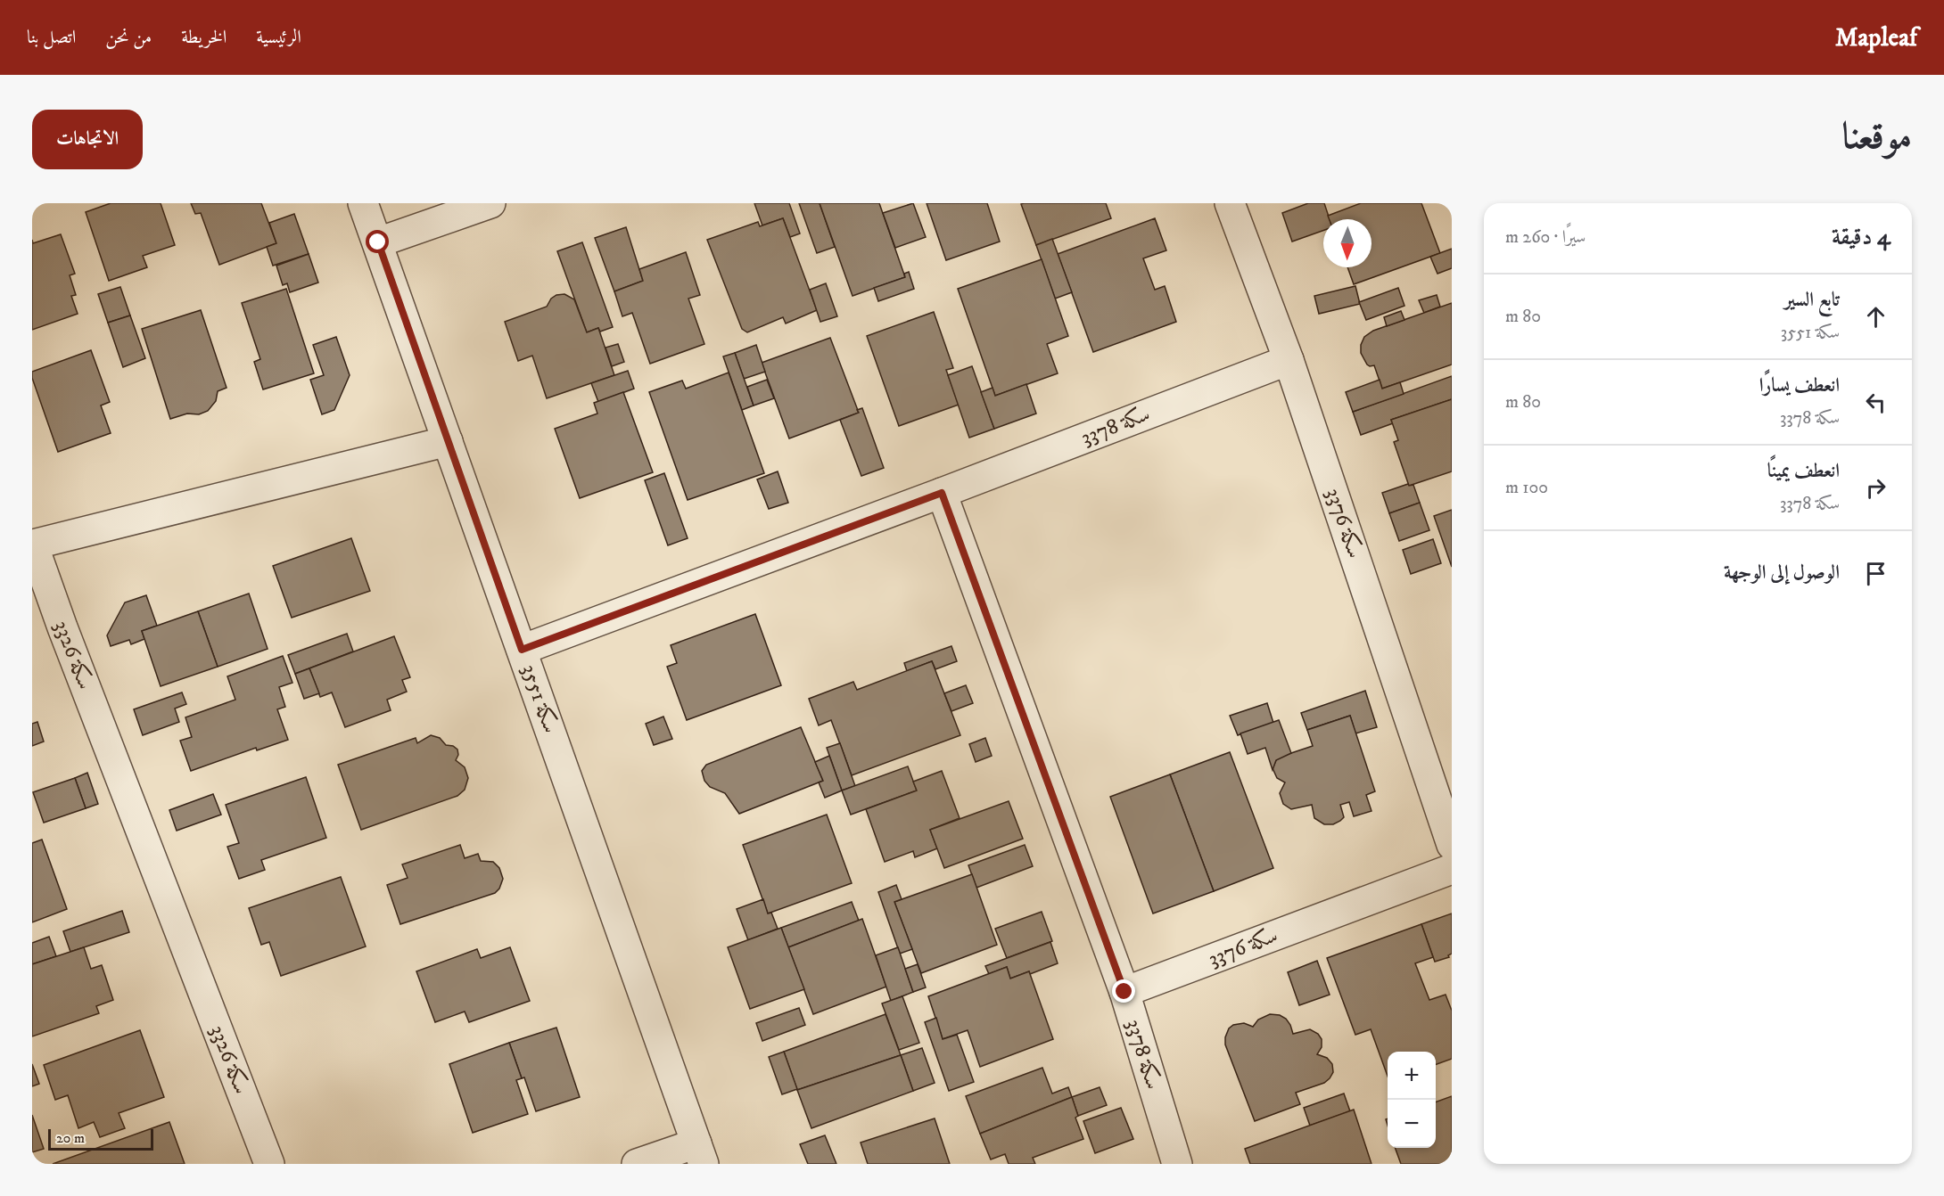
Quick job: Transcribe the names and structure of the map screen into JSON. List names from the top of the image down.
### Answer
{
  "streets": {
    "street": [
      "سكة 3378",
      "سكة 3376",
      "سكة 3326",
      "سكة 3551"
    ]
  },
  "crossings": [
    ["سكة 3378", "سكة 3376"],
    ["سكة 3378", "سكة 3551"],
    ["سكة 3326", "سكة 3551"]
  ],
  "scale_bar": "20 m",
  "north": "bottom",
  "page": {
    "header": "Mapleaf",
    "nav": [
      "الرئيسية",
      "الخريطة",
      "من نحن",
      "اتصل بنا"
    ],
    "title": "موقعنا",
    "buttons": "الاتجاهات",
    "heading": ["4 دقيقة", "سيرًا · 260 m"],
    "list": [
      ["تابع السير", "سكة 3551", "80 m"],
      ["انعطف يسارًا", "سكة 3378", "80 m"],
      ["انعطف يمينًا", "سكة 3378", "100 m"],
      "الوصول إلى الوجهة"
    ],
    "map_buttons": ["+", "−"],
    "scale": "20 m"
  }
}
